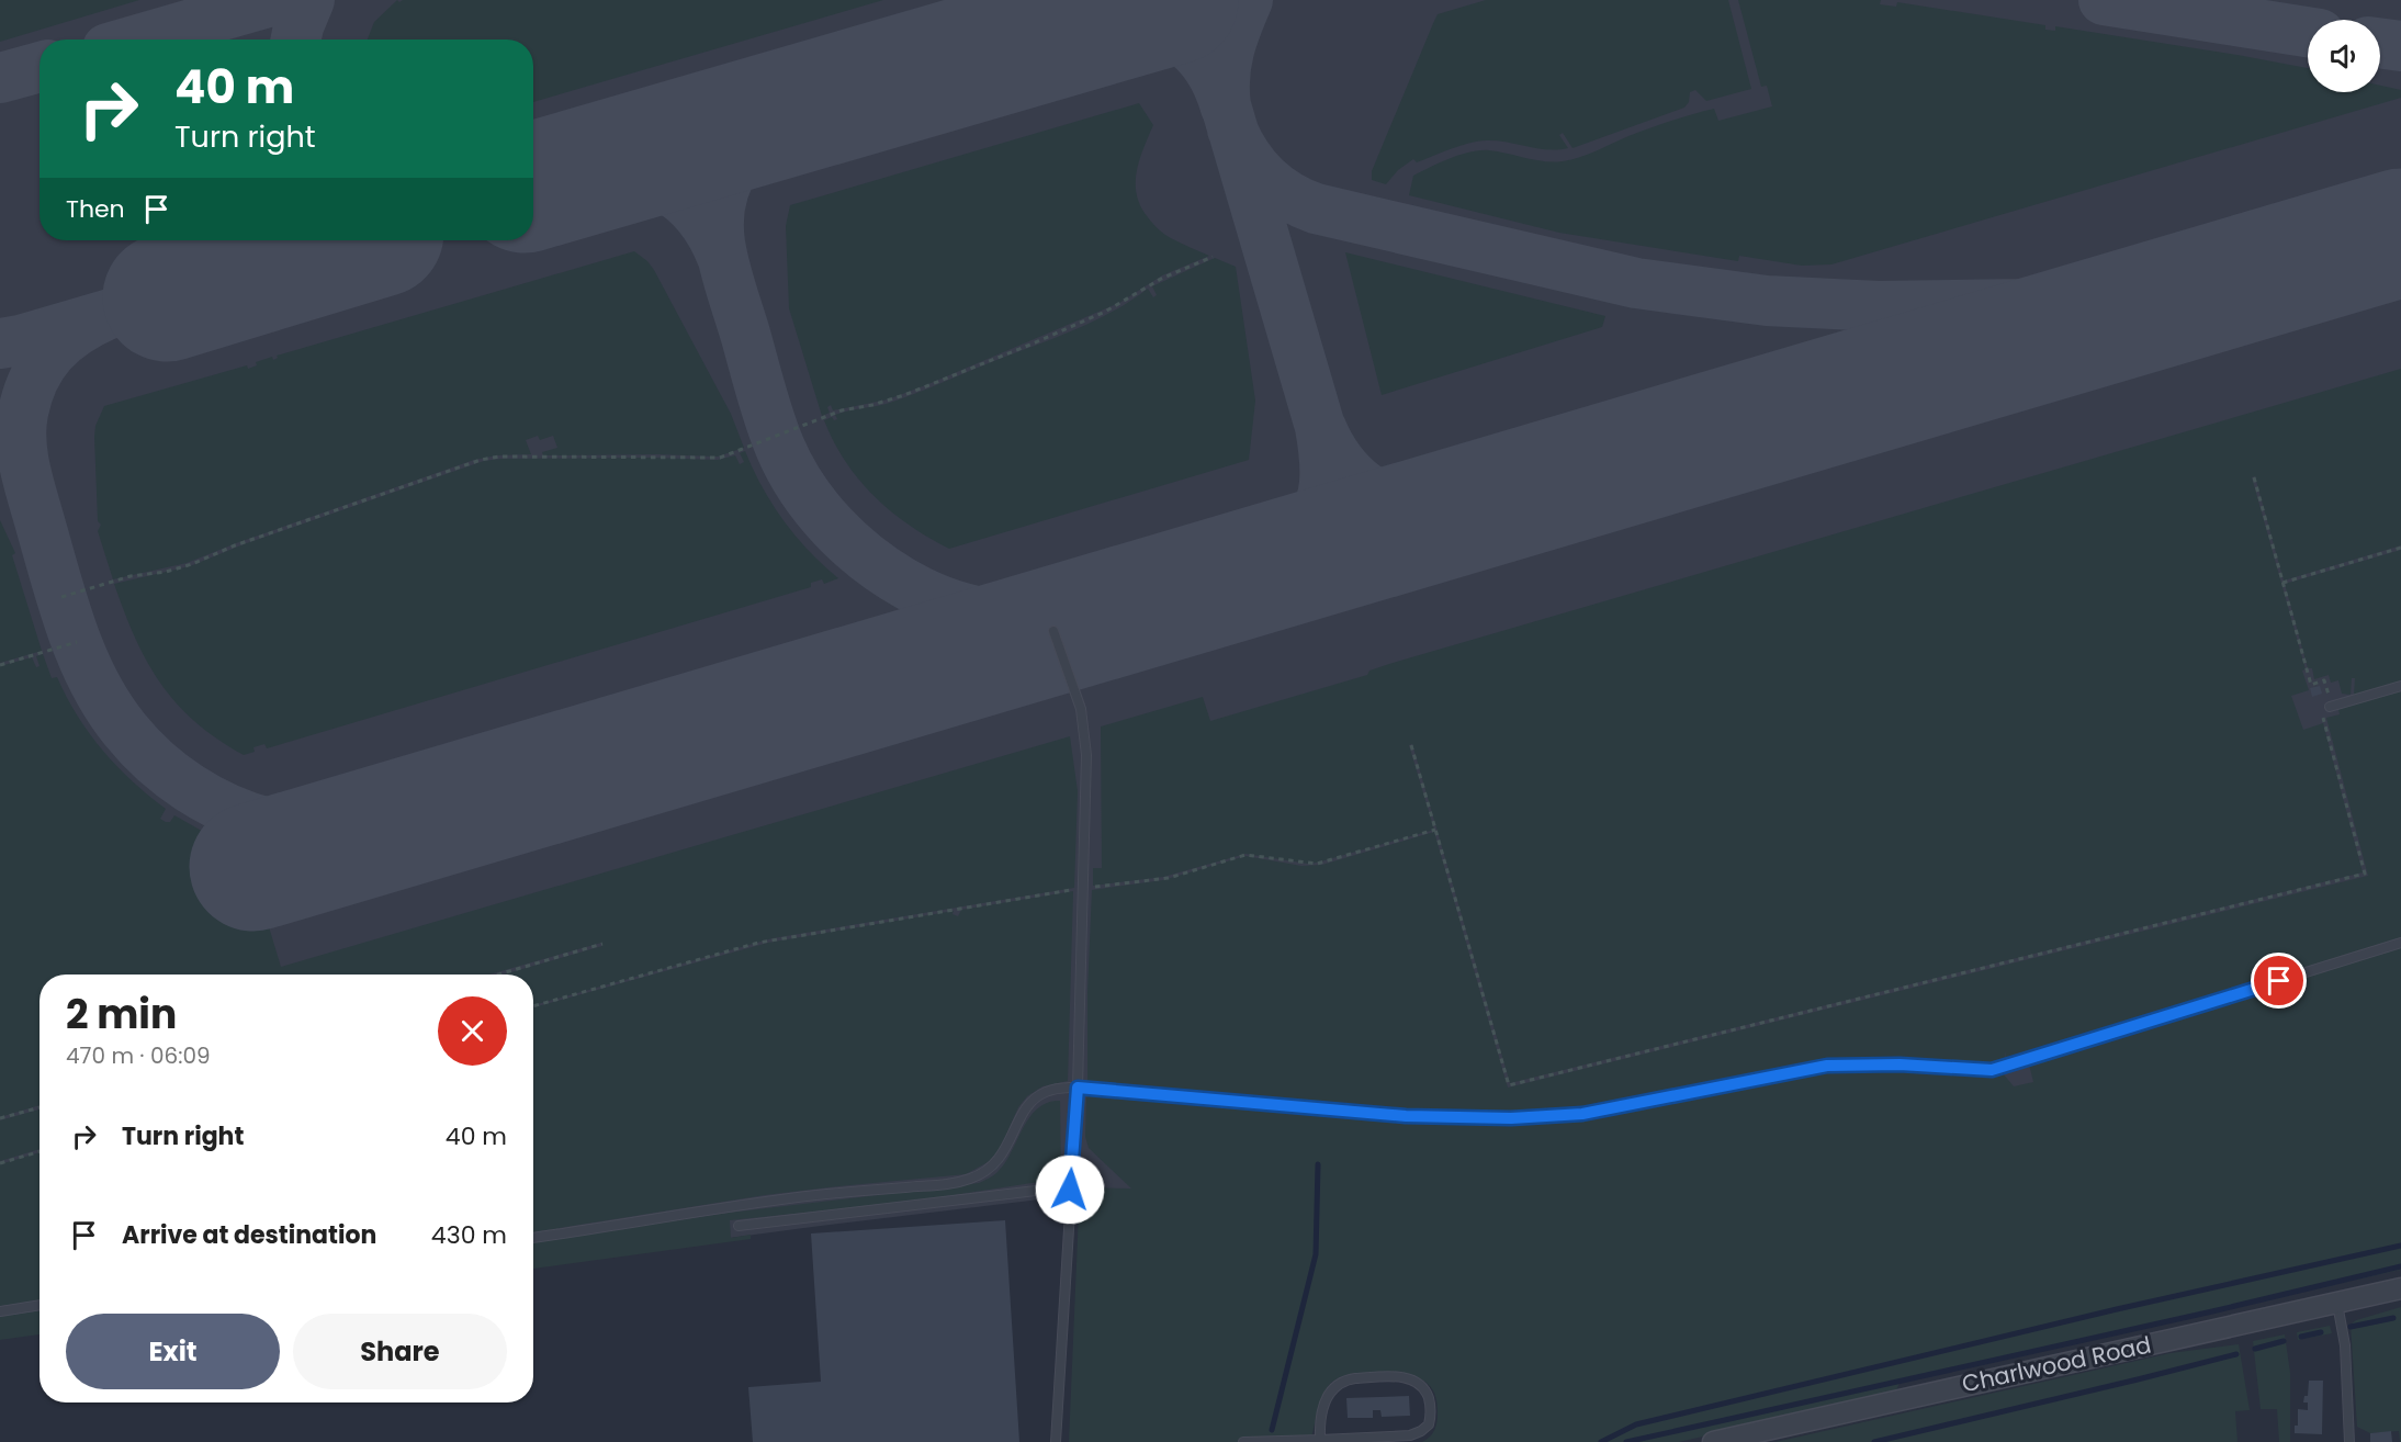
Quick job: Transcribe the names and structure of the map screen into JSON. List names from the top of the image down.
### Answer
{
  "streets": {
    "street": ["Charlwood Road"]
  },
  "page": {
    "turn": ["40 m", "Turn right"],
    "then": "Then",
    "heading": ["2 min", "470 m · 06:09"],
    "list": [
      {
        "name": "Turn right",
        "value": "40 m"
      },
      {
        "name": "Arrive at destination",
        "value": "430 m"
      }
    ],
    "buttons": ["Exit", "Share"]
  }
}
